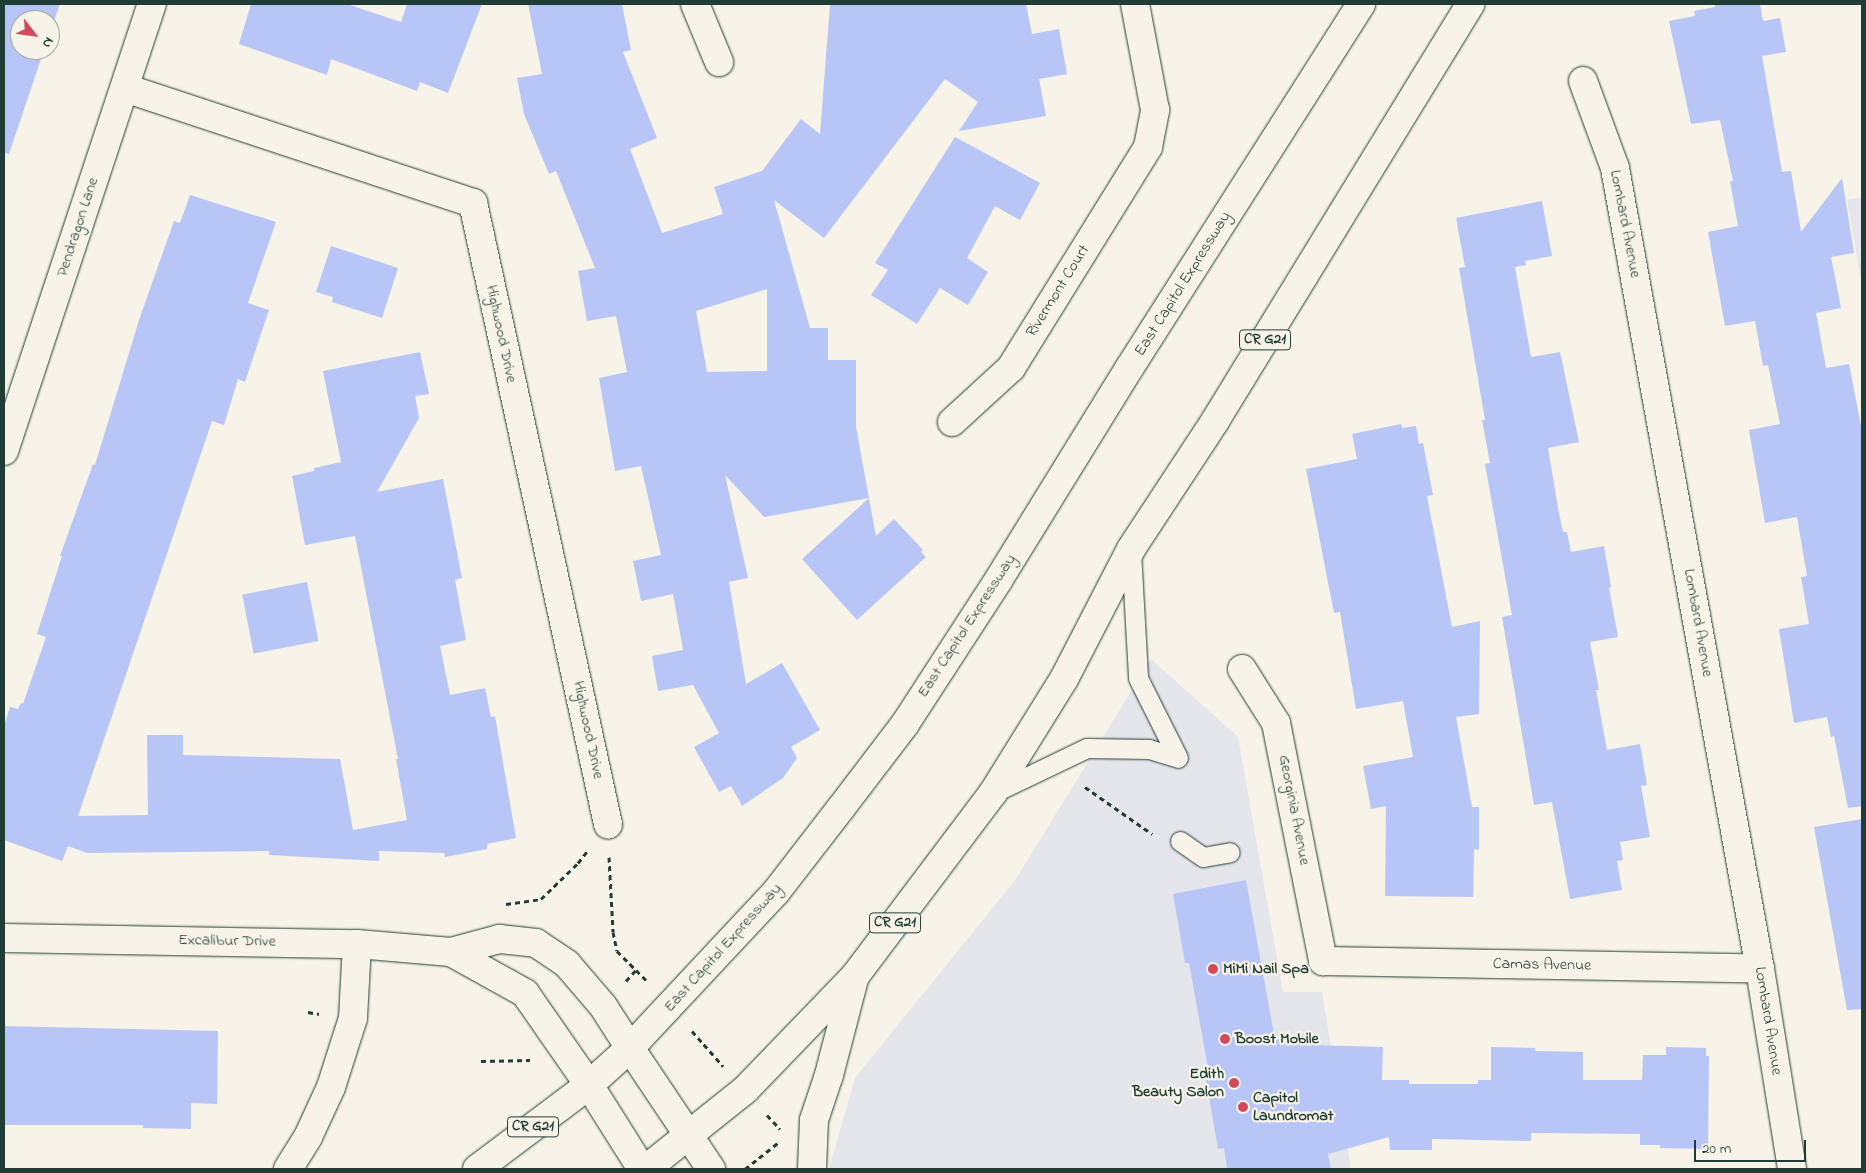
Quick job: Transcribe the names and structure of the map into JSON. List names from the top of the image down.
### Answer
{
  "streets": {
    "main road": [
      "Lombard Avenue",
      "Pendragon Lane",
      "East Capitol Expressway",
      "Rivermont Court",
      "Highwood Drive",
      "CR G21",
      "Georginia Avenue",
      "Excalibur Drive",
      "Camas Avenue"
    ]
  },
  "crossings": [
    ["Lombard Avenue", "Camas Avenue"],
    ["Pendragon Lane", "Highwood Drive"],
    ["East Capitol Expressway", "Excalibur Drive"],
    ["CR G21", "Excalibur Drive"],
    ["Georginia Avenue", "Camas Avenue"]
  ],
  "places": [
    "MiMi Nail Spa",
    "Boost Mobile",
    "Edith Beauty Salon",
    "Capitol Laundromat"
  ],
  "scale_bar": "20 m",
  "north": "bottom right"
}
